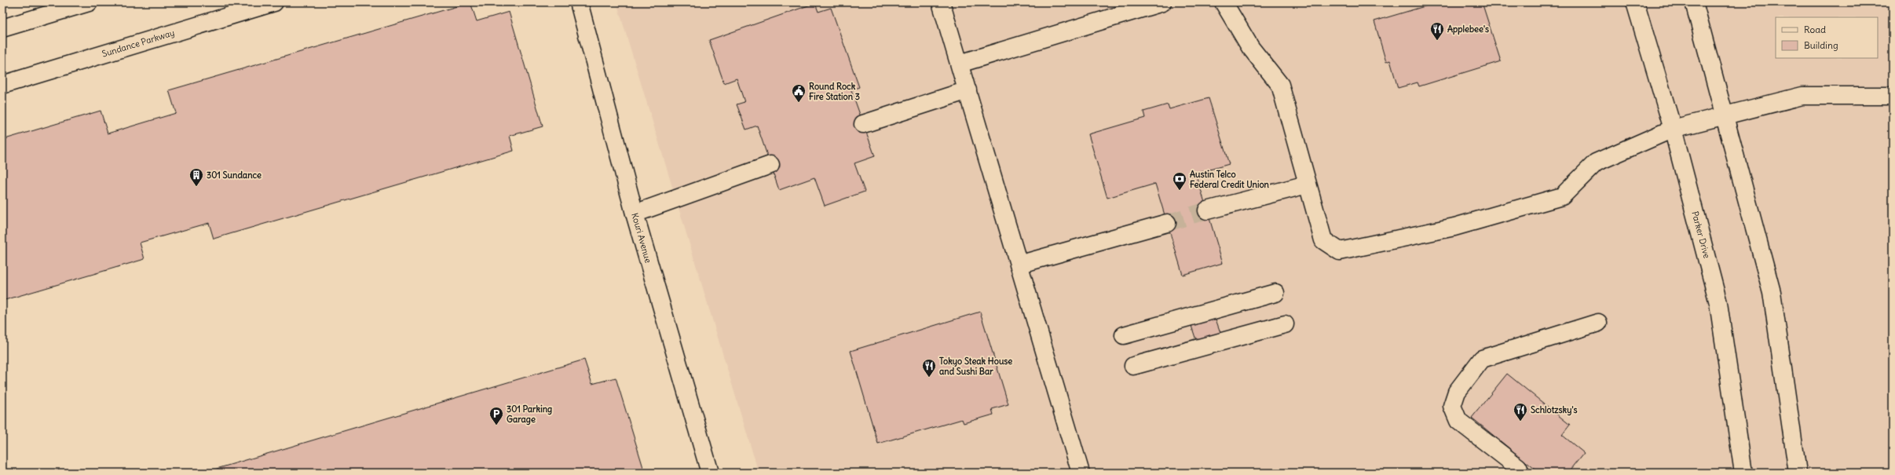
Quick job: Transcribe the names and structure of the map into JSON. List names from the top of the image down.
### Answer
{
  "streets": {
    "street": ["Sundance Parkway", "Parker Drive", "Kouri Avenue"]
  },
  "places": {
    "restaurant": ["Applebee's", "Tokyo Steak House and Sushi Bar", "Schlotzsky's"],
    "public building": ["Round Rock Fire Station 3"],
    "building": ["301 Sundance"],
    "bank": ["Austin Telco Federal Credit Union"],
    "parking": ["301 Parking Garage"]
  },
  "legend": ["Road", "Building"]
}
